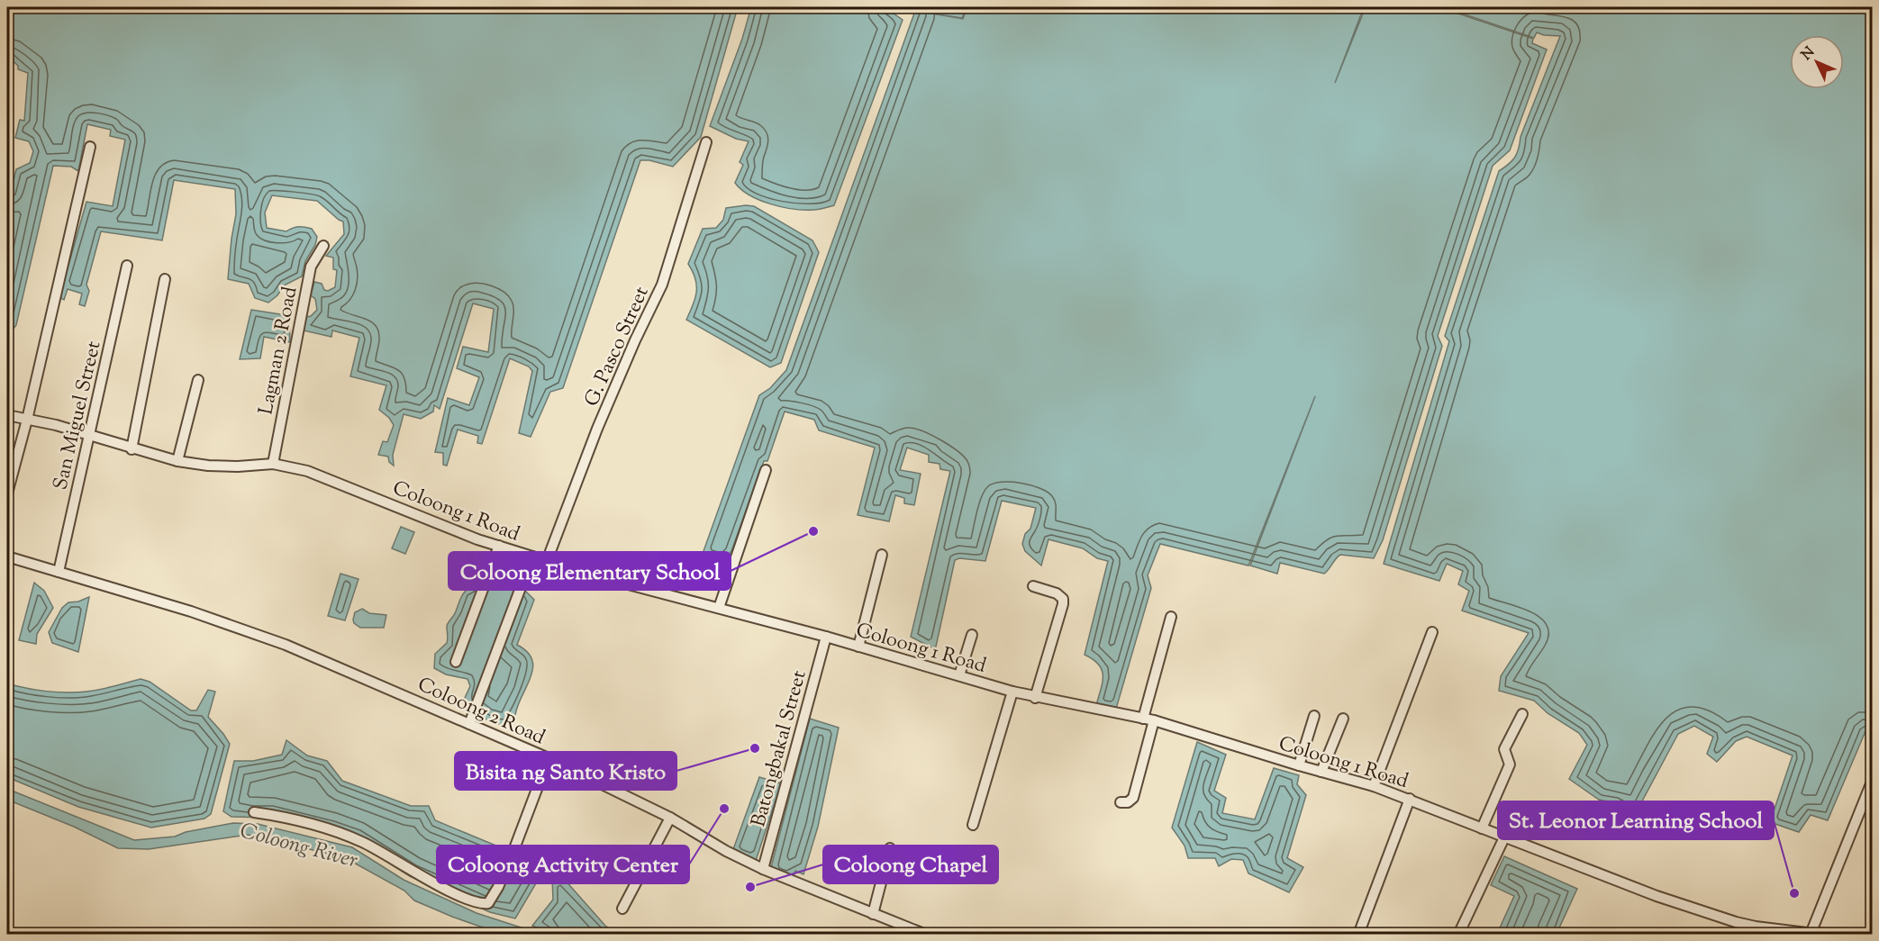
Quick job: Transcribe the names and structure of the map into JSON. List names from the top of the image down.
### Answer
{
  "streets": {
    "street": [
      "G. Pasco Street",
      "Lagman 2 Road",
      "San Miguel Street",
      "Coloong 1 Road",
      "Coloong 2 Road",
      "Batongbakal Street"
    ]
  },
  "crossings": [
    ["G. Pasco Street", "Coloong 1 Road"],
    ["Lagman 2 Road", "Coloong 1 Road"],
    ["San Miguel Street", "Coloong 1 Road"],
    ["San Miguel Street", "Coloong 2 Road"],
    ["Coloong 1 Road", "Batongbakal Street"],
    ["Coloong 2 Road", "Batongbakal Street"]
  ],
  "water": ["Coloong River"],
  "places": [
    "Coloong Elementary School",
    "Bisita ng Santo Kristo",
    "Coloong Activity Center",
    "Coloong Chapel",
    "St. Leonor Learning School"
  ],
  "north": "top left"
}
